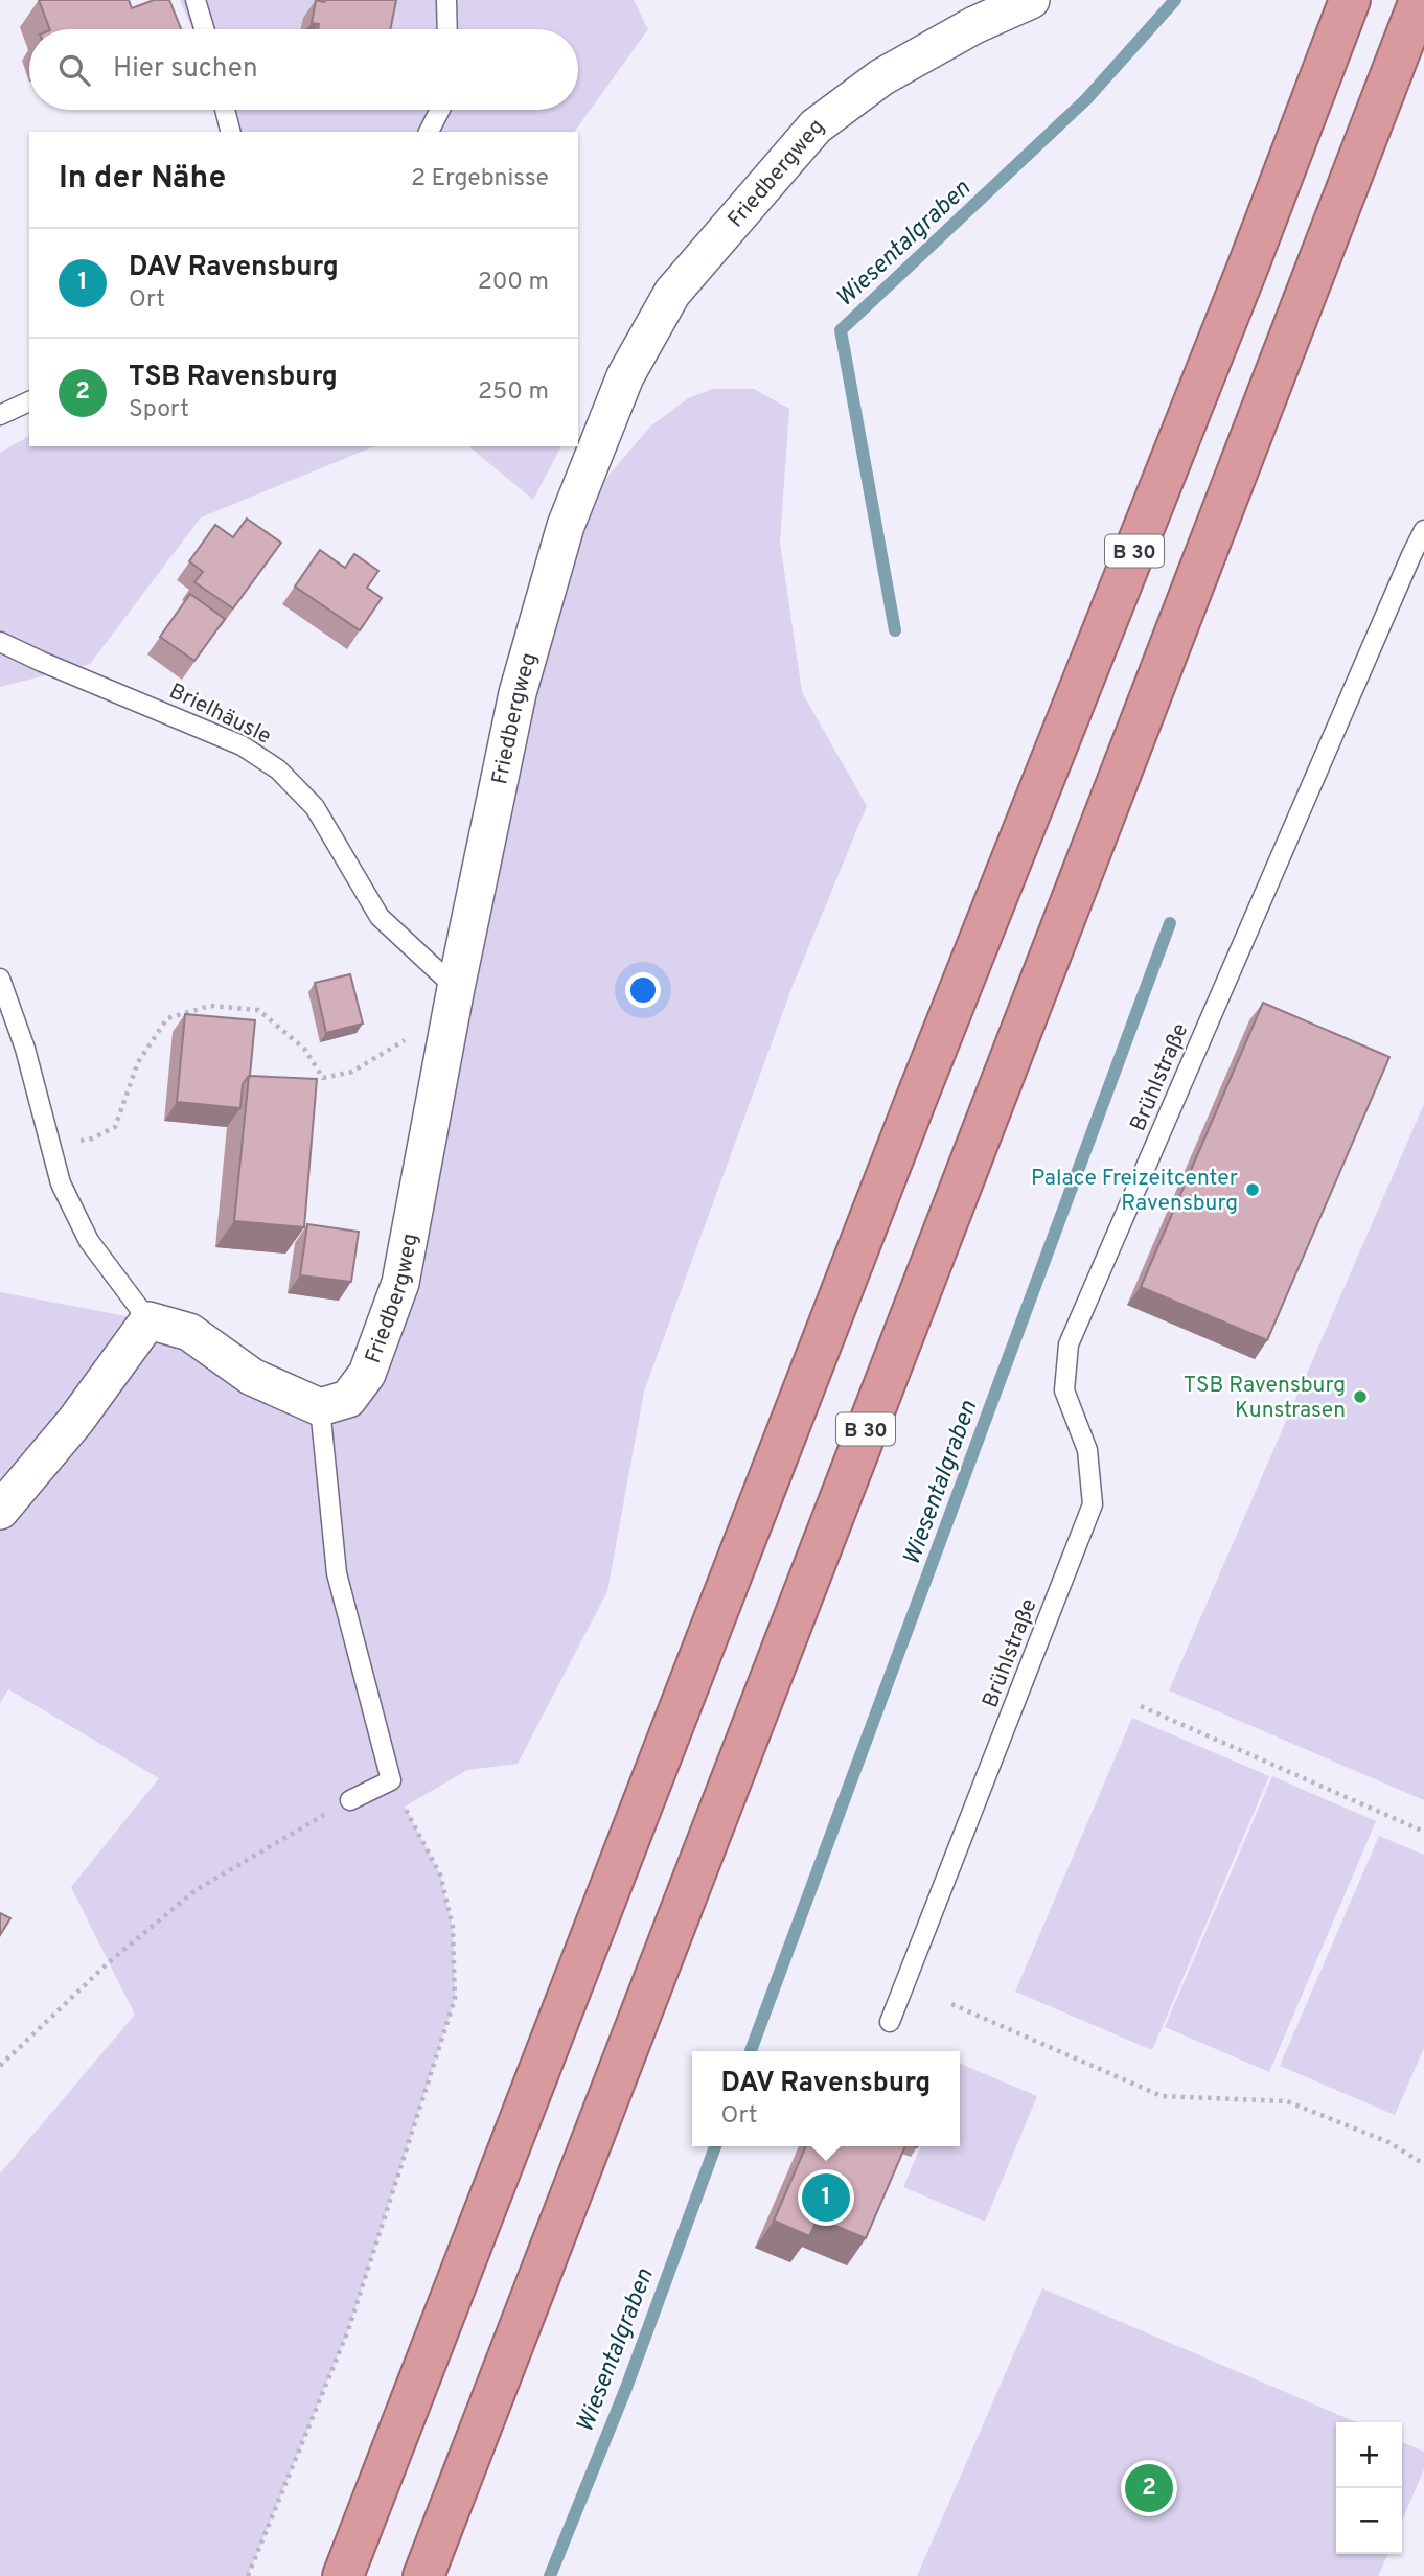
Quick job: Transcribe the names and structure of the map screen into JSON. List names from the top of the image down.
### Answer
{
  "streets": {
    "highway": ["B 30"],
    "street": ["Friedbergweg"],
    "lane": ["Brielhäusle", "Brühlstraße"]
  },
  "crossings": [
    ["Friedbergweg", "Brielhäusle"]
  ],
  "water": ["Wiesentalgraben"],
  "places": ["Palace Freizeitcenter Ravensburg", "TSB Ravensburg Kunstrasen"],
  "page": {
    "search": "Hier suchen",
    "heading": ["In der Nähe", "2 Ergebnisse"],
    "list": [
      {
        "mark": "1",
        "name": "DAV Ravensburg",
        "note": "Ort",
        "value": "200 m"
      },
      {
        "mark": "2",
        "name": "TSB Ravensburg",
        "note": "Sport",
        "value": "250 m"
      }
    ],
    "popup": ["DAV Ravensburg", "Ort"],
    "pins": ["1", "2"],
    "map_buttons": ["+", "−"]
  }
}
